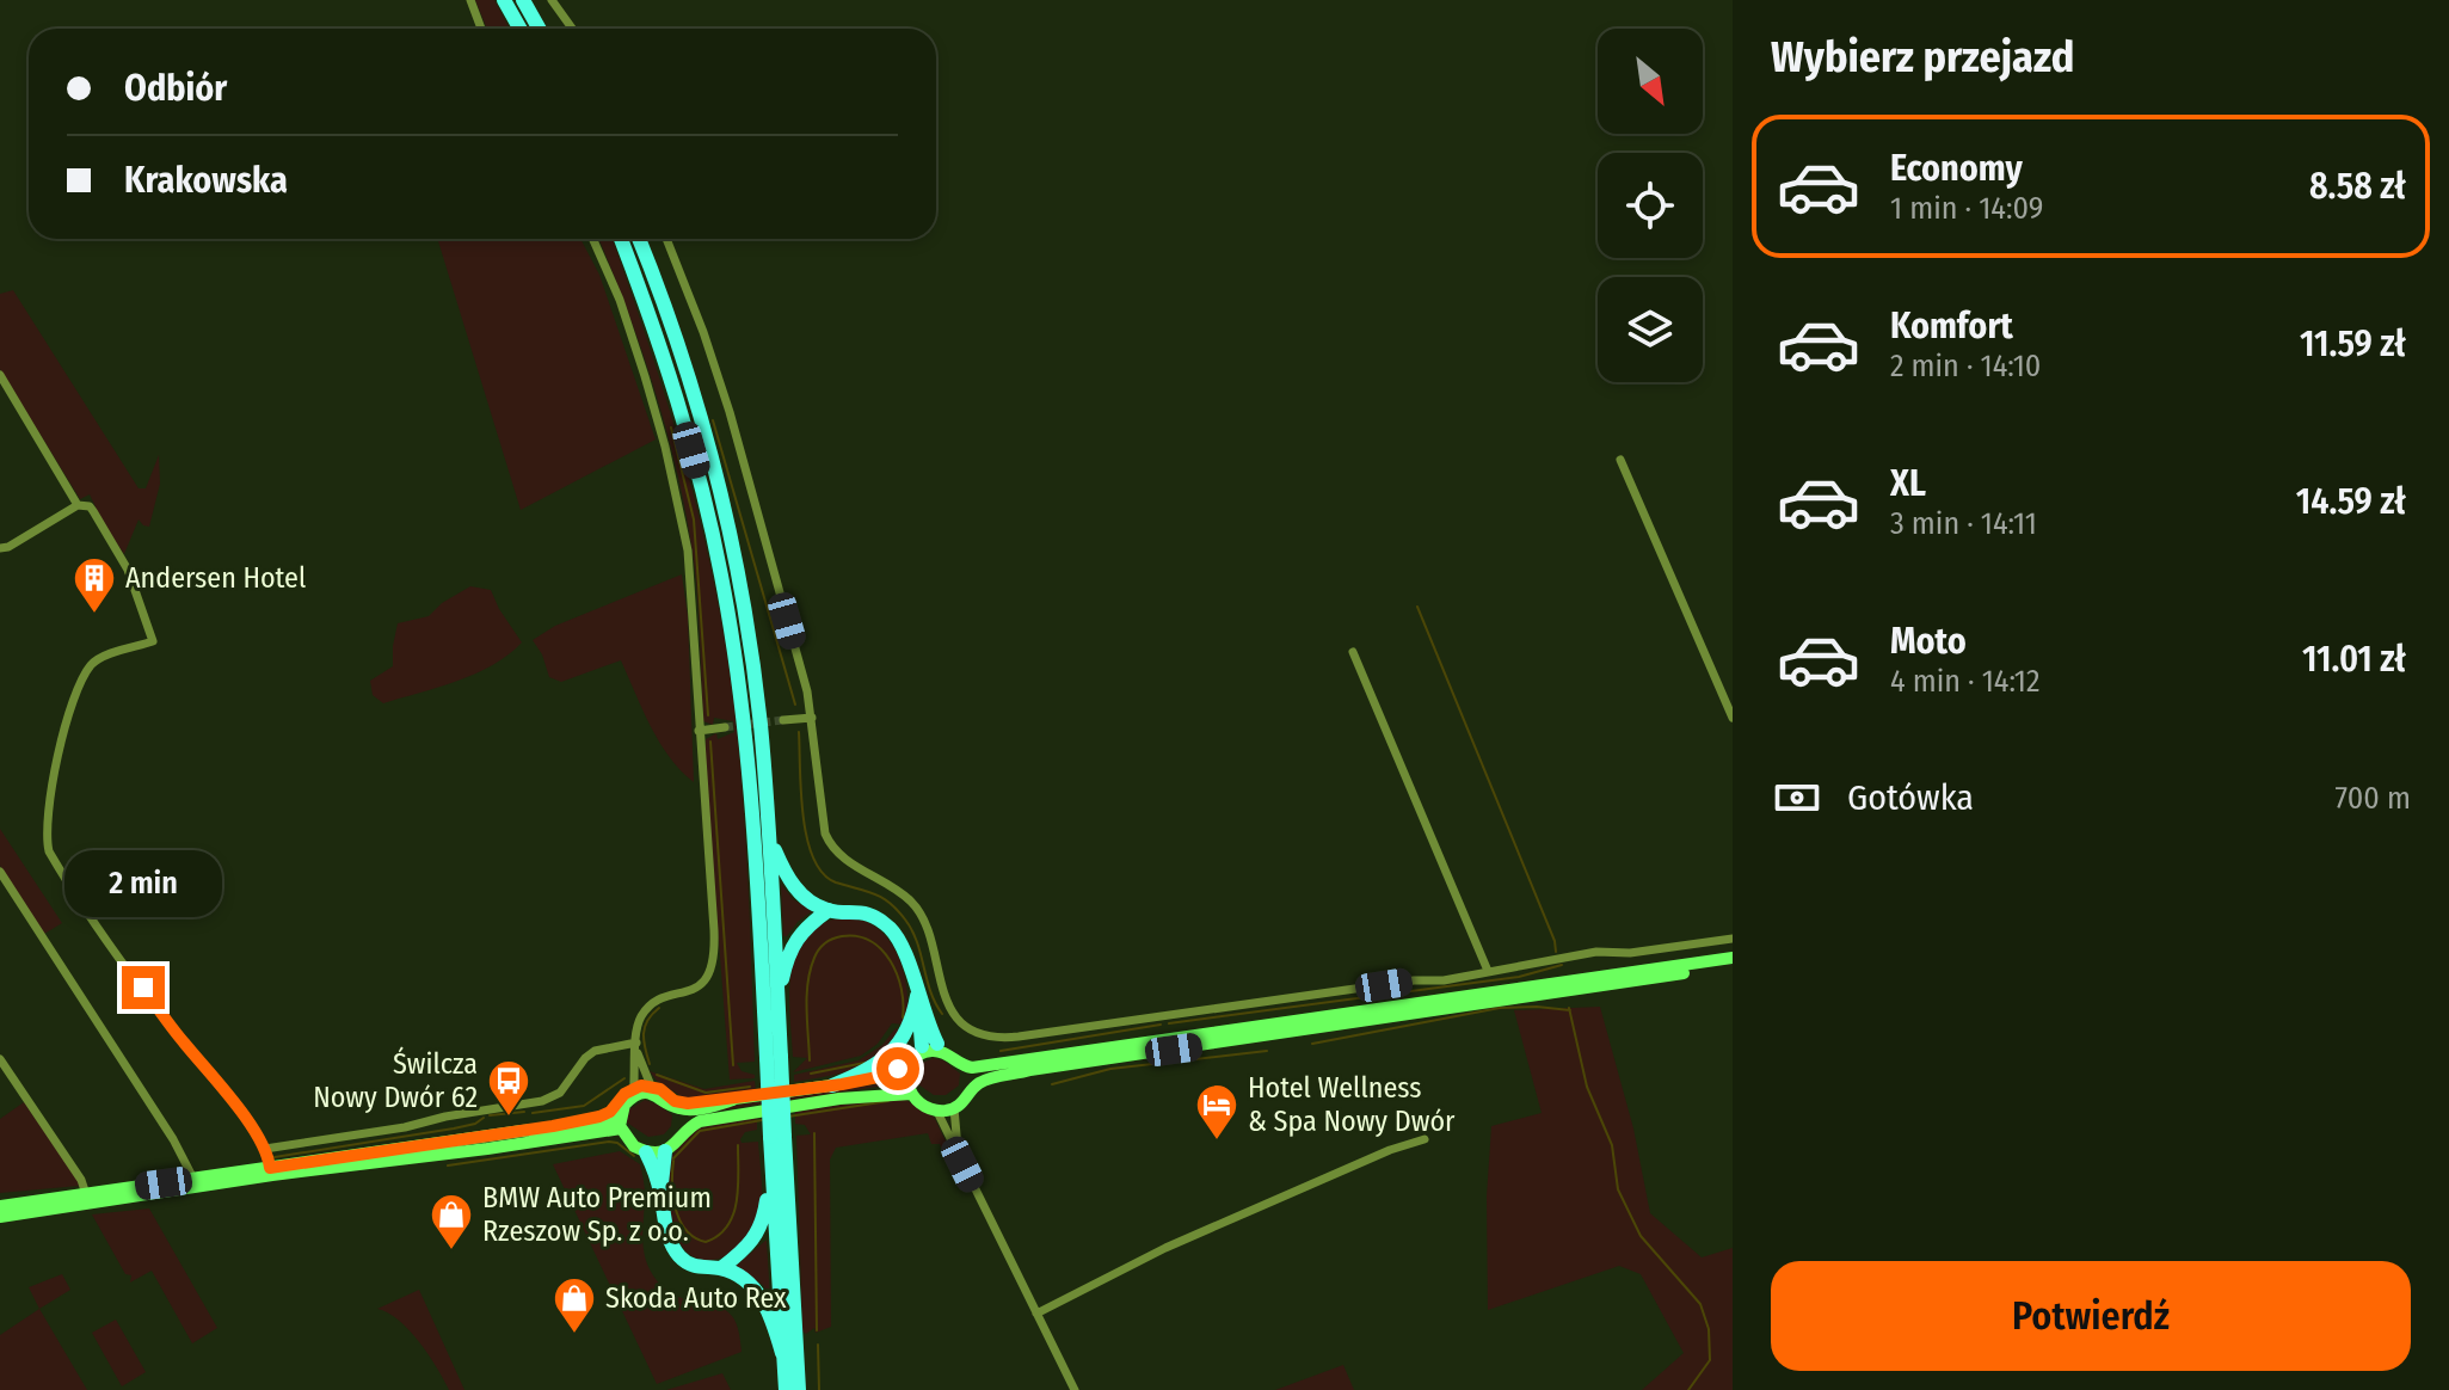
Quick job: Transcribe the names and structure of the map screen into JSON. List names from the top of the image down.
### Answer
{
  "places": {
    "building": ["Andersen Hotel"],
    "bus stop": ["Świlcza Nowy Dwór 62"],
    "hotel": ["Hotel Wellness & Spa Nowy Dwór"],
    "shop": ["BMW Auto Premium Rzeszow Sp. z o.o.", "Skoda Auto Rex"]
  },
  "north": "bottom right",
  "page": {
    "heading": "Wybierz przejazd",
    "banner": ["Odbiór", "Krakowska"],
    "list": [
      {
        "name": "Economy",
        "note": "1 min · 14:09",
        "value": "8.58 zł"
      },
      {
        "name": "Komfort",
        "note": "2 min · 14:10",
        "value": "11.59 zł"
      },
      {
        "name": "XL",
        "note": "3 min · 14:11",
        "value": "14.59 zł"
      },
      {
        "name": "Moto",
        "note": "4 min · 14:12",
        "value": "11.01 zł"
      }
    ],
    "pay": ["Gotówka", "700 m"],
    "bubble": "2 min",
    "buttons": "Potwierdź"
  }
}
